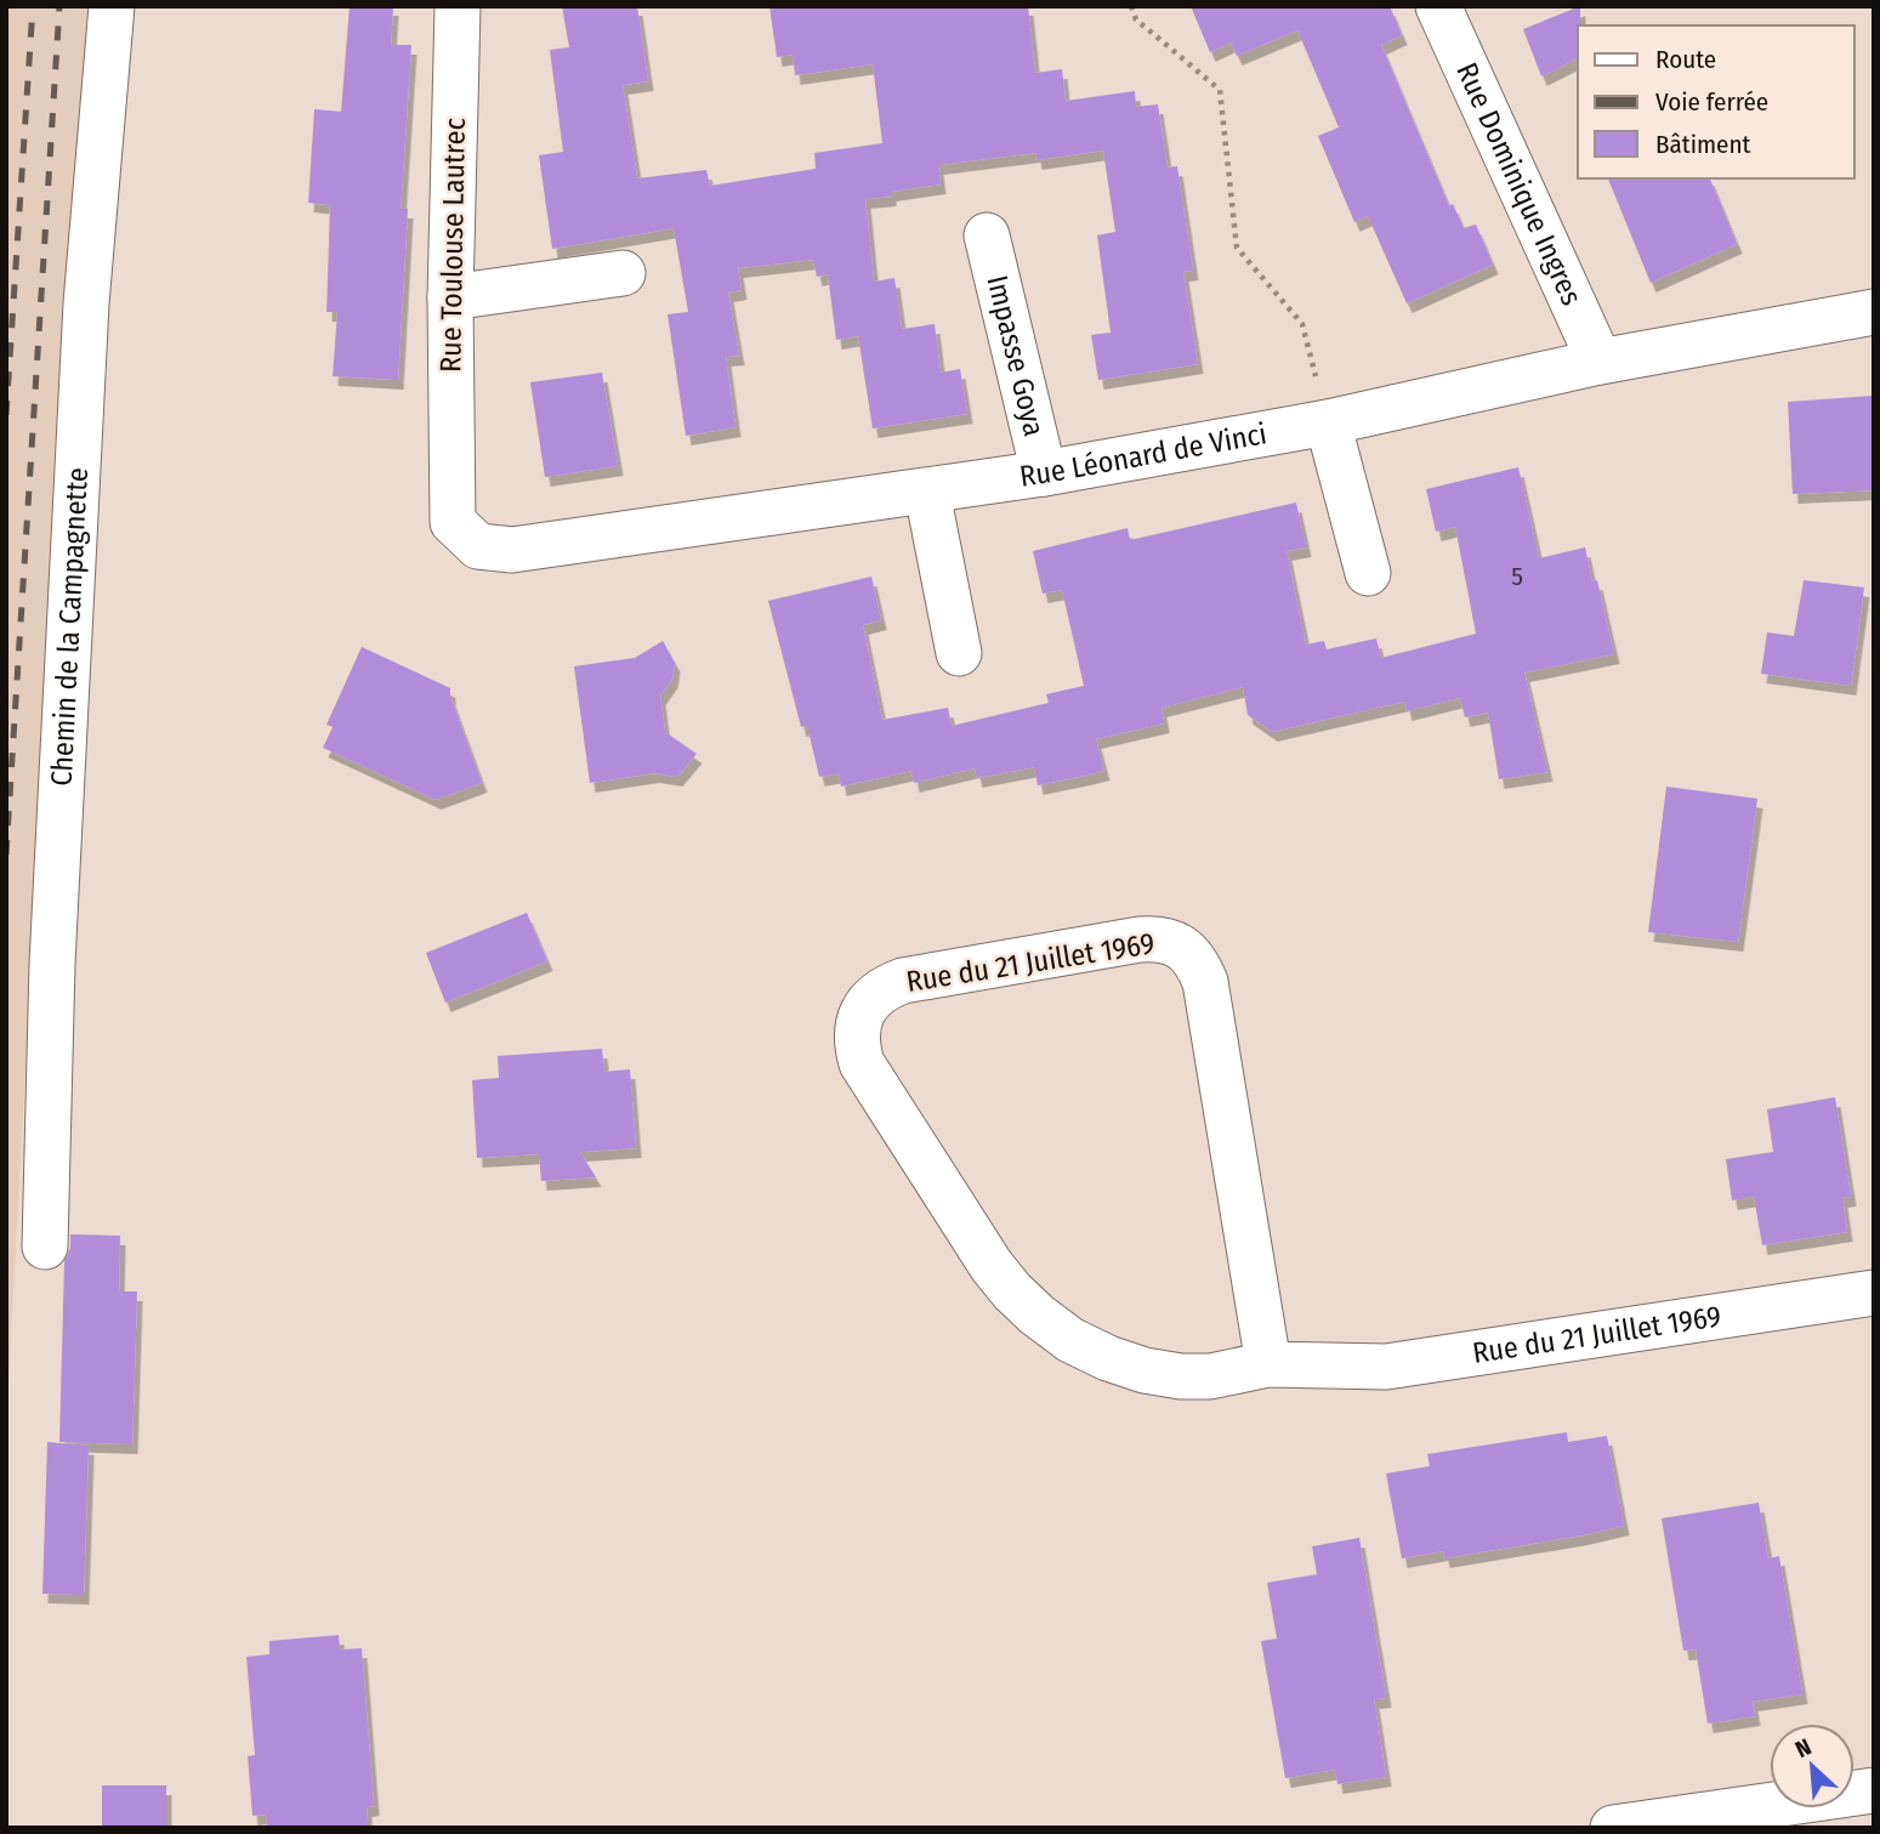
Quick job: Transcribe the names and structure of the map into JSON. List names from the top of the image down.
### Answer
{
  "streets": {
    "street": [
      "Rue Dominique Ingres",
      "Rue Toulouse Lautrec",
      "Impasse Goya",
      "Rue Léonard de Vinci",
      "Chemin de la Campagnette",
      "Rue du 21 Juillet 1969"
    ]
  },
  "crossings": [
    ["Rue Dominique Ingres", "Rue Léonard de Vinci"],
    ["Rue Toulouse Lautrec", "Rue Léonard de Vinci"],
    ["Impasse Goya", "Rue Léonard de Vinci"]
  ],
  "house_numbers": ["5"],
  "legend": ["Route", "Voie ferrée", "Bâtiment"],
  "north": "top left"
}
